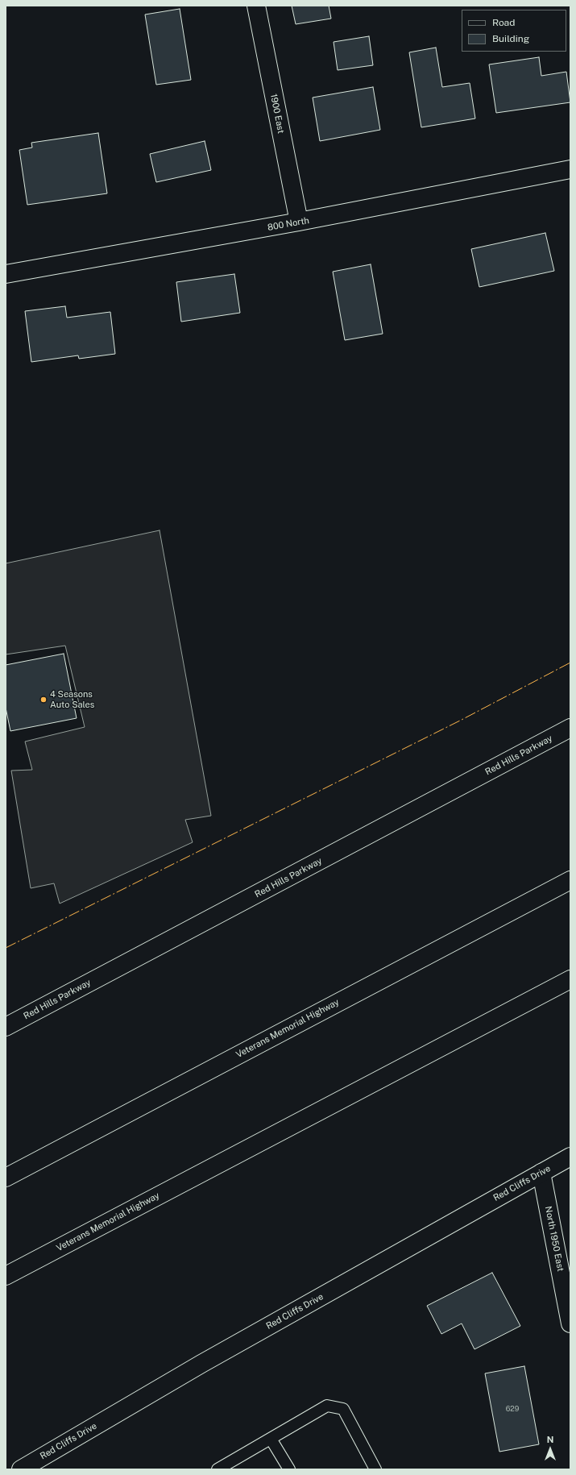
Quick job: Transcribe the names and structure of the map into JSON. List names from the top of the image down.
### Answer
{
  "streets": {
    "main road": [
      "1900 East",
      "800 North",
      "Red Hills Parkway",
      "Veterans Memorial Highway",
      "Red Cliffs Drive",
      "North 1950 East"
    ]
  },
  "crossings": [
    ["1900 East", "800 North"],
    ["Red Cliffs Drive", "North 1950 East"]
  ],
  "places": ["4 Seasons Auto Sales"],
  "house_numbers": ["629"],
  "legend": ["Road", "Building"],
  "north": "top"
}
